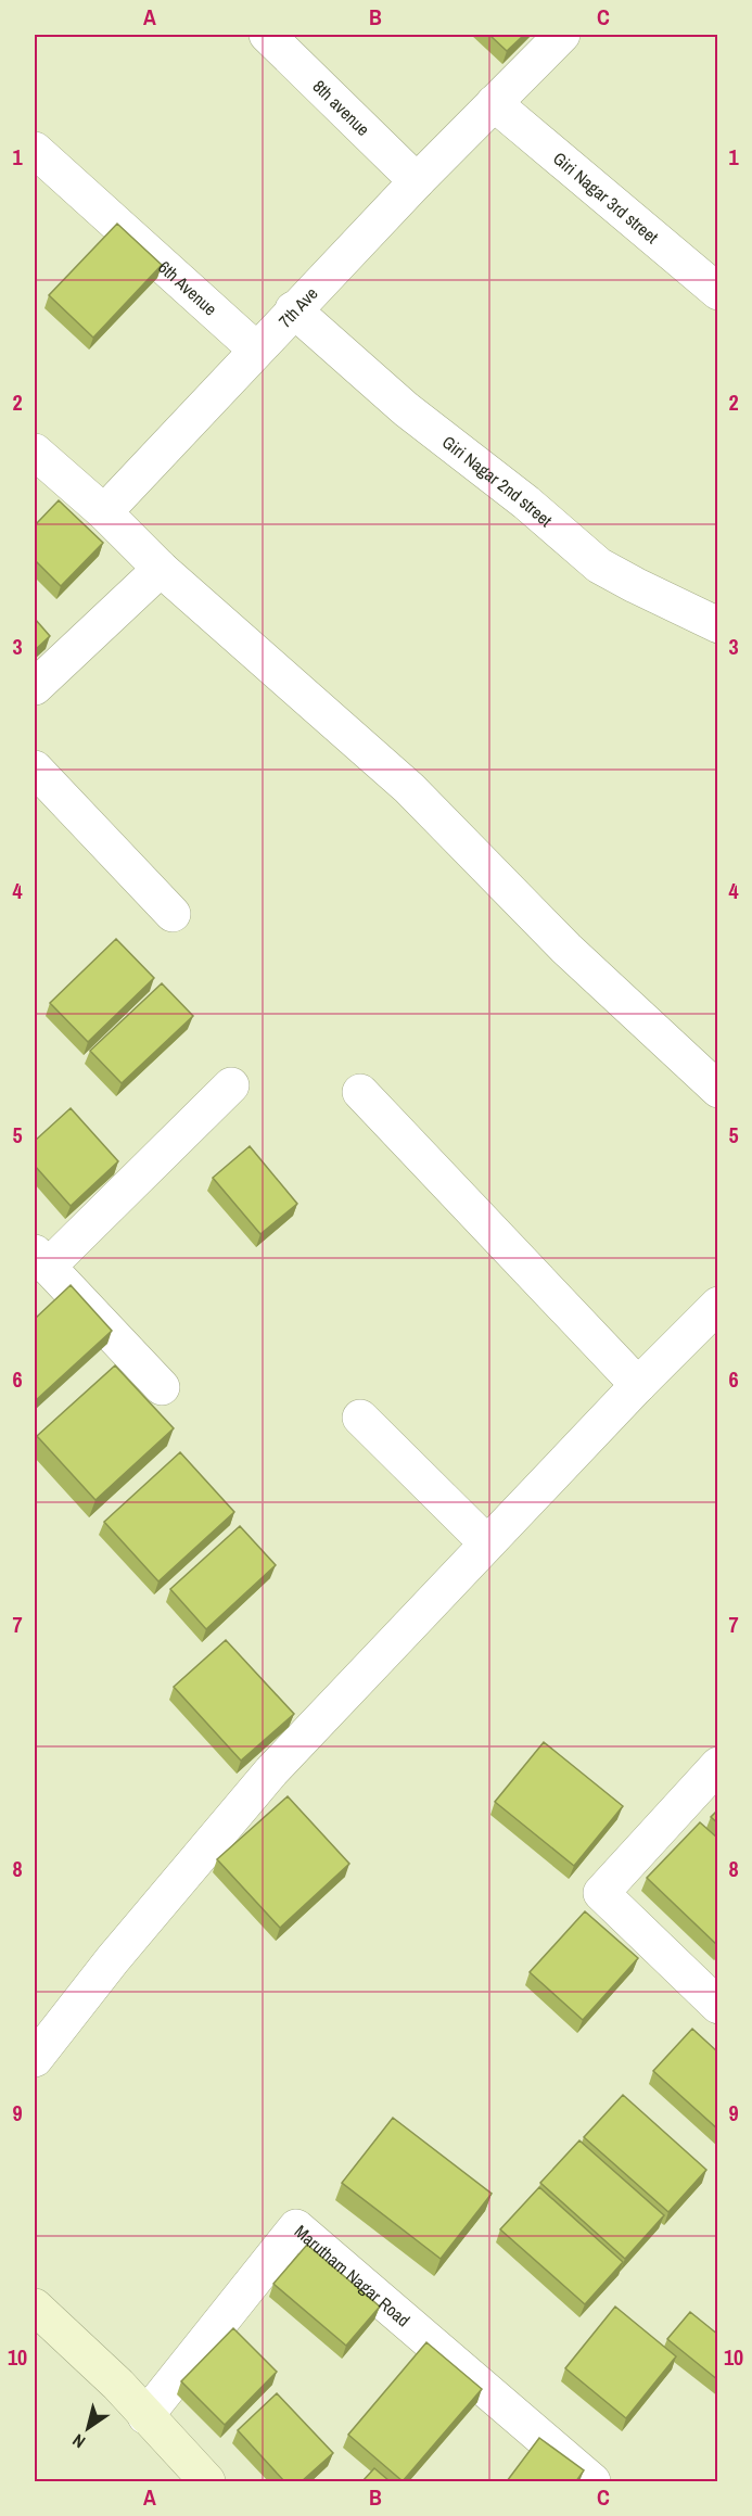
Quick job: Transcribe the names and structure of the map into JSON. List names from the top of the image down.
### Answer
{
  "streets": {
    "street": [
      "8th avenue",
      "Giri Nagar 3rd street",
      "6th Avenue",
      "7th Ave",
      "Giri Nagar 2nd street",
      "Marutham Nagar Road"
    ]
  },
  "crossings": [
    ["8th avenue", "7th Ave"],
    ["Giri Nagar 3rd street", "7th Ave"],
    ["6th Avenue", "7th Ave"],
    ["7th Ave", "Giri Nagar 2nd street"]
  ],
  "north": "bottom left",
  "grid": {
    "columns": ["A", "B", "C"],
    "rows": [
      "1",
      "2",
      "3",
      "4",
      "5",
      "6",
      "7",
      "8",
      "9",
      "10"
    ]
  }
}
